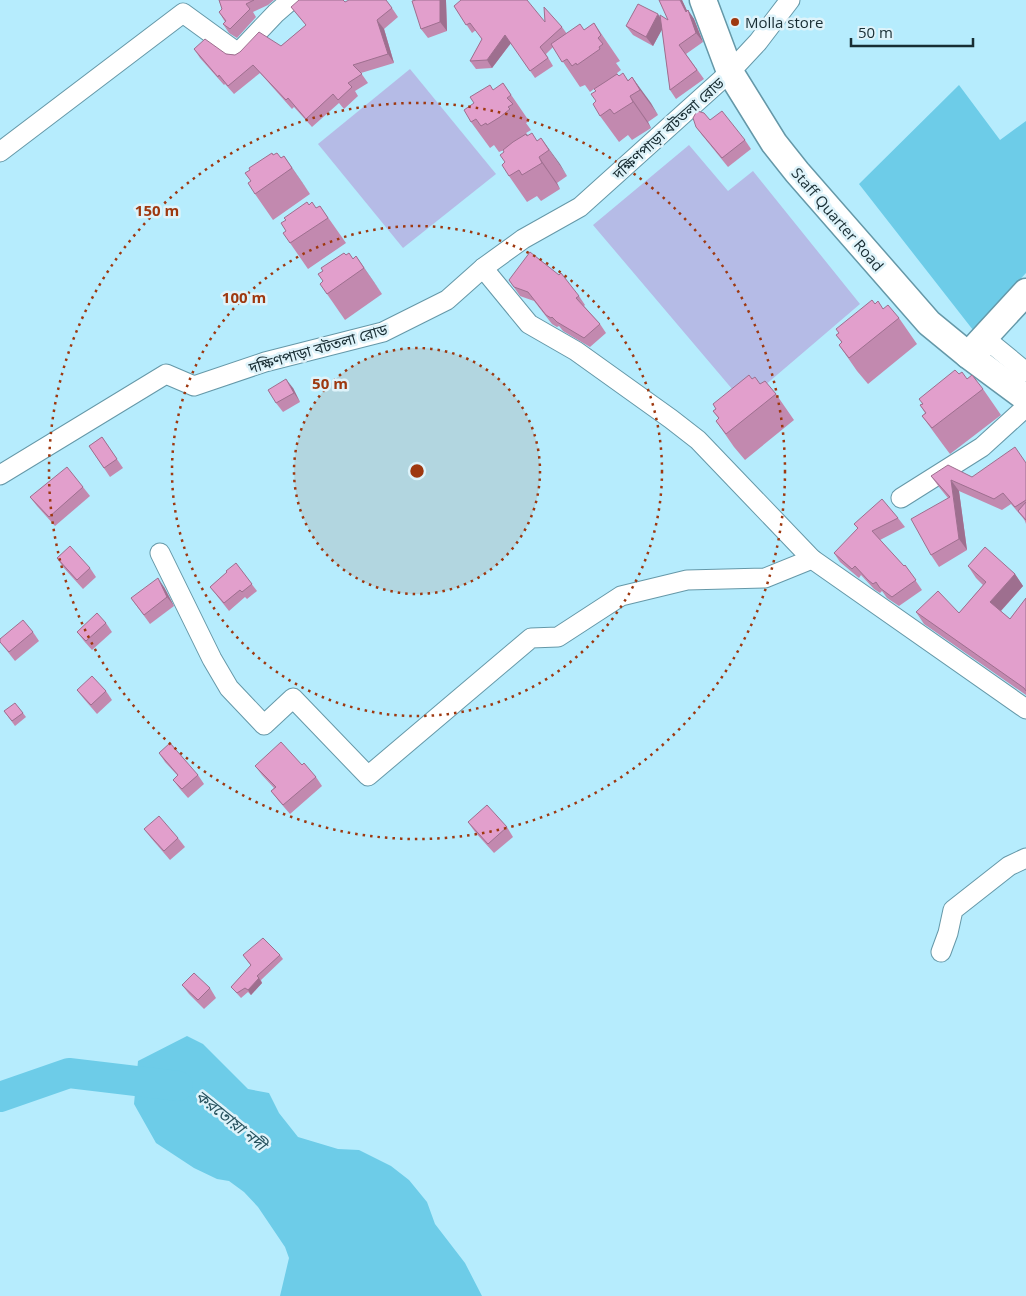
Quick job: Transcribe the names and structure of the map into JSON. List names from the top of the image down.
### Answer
{
  "streets": {
    "street": ["দক্ষিণপাড়া বটতলা রোড", "Staff Quarter Road"]
  },
  "crossings": [
    ["দক্ষিণপাড়া বটতলা রোড", "Staff Quarter Road"]
  ],
  "water": ["করতোয়া নদী"],
  "places": ["Molla store"],
  "scale_bar": "50 m",
  "rings": ["150 m", "100 m", "50 m"]
}
